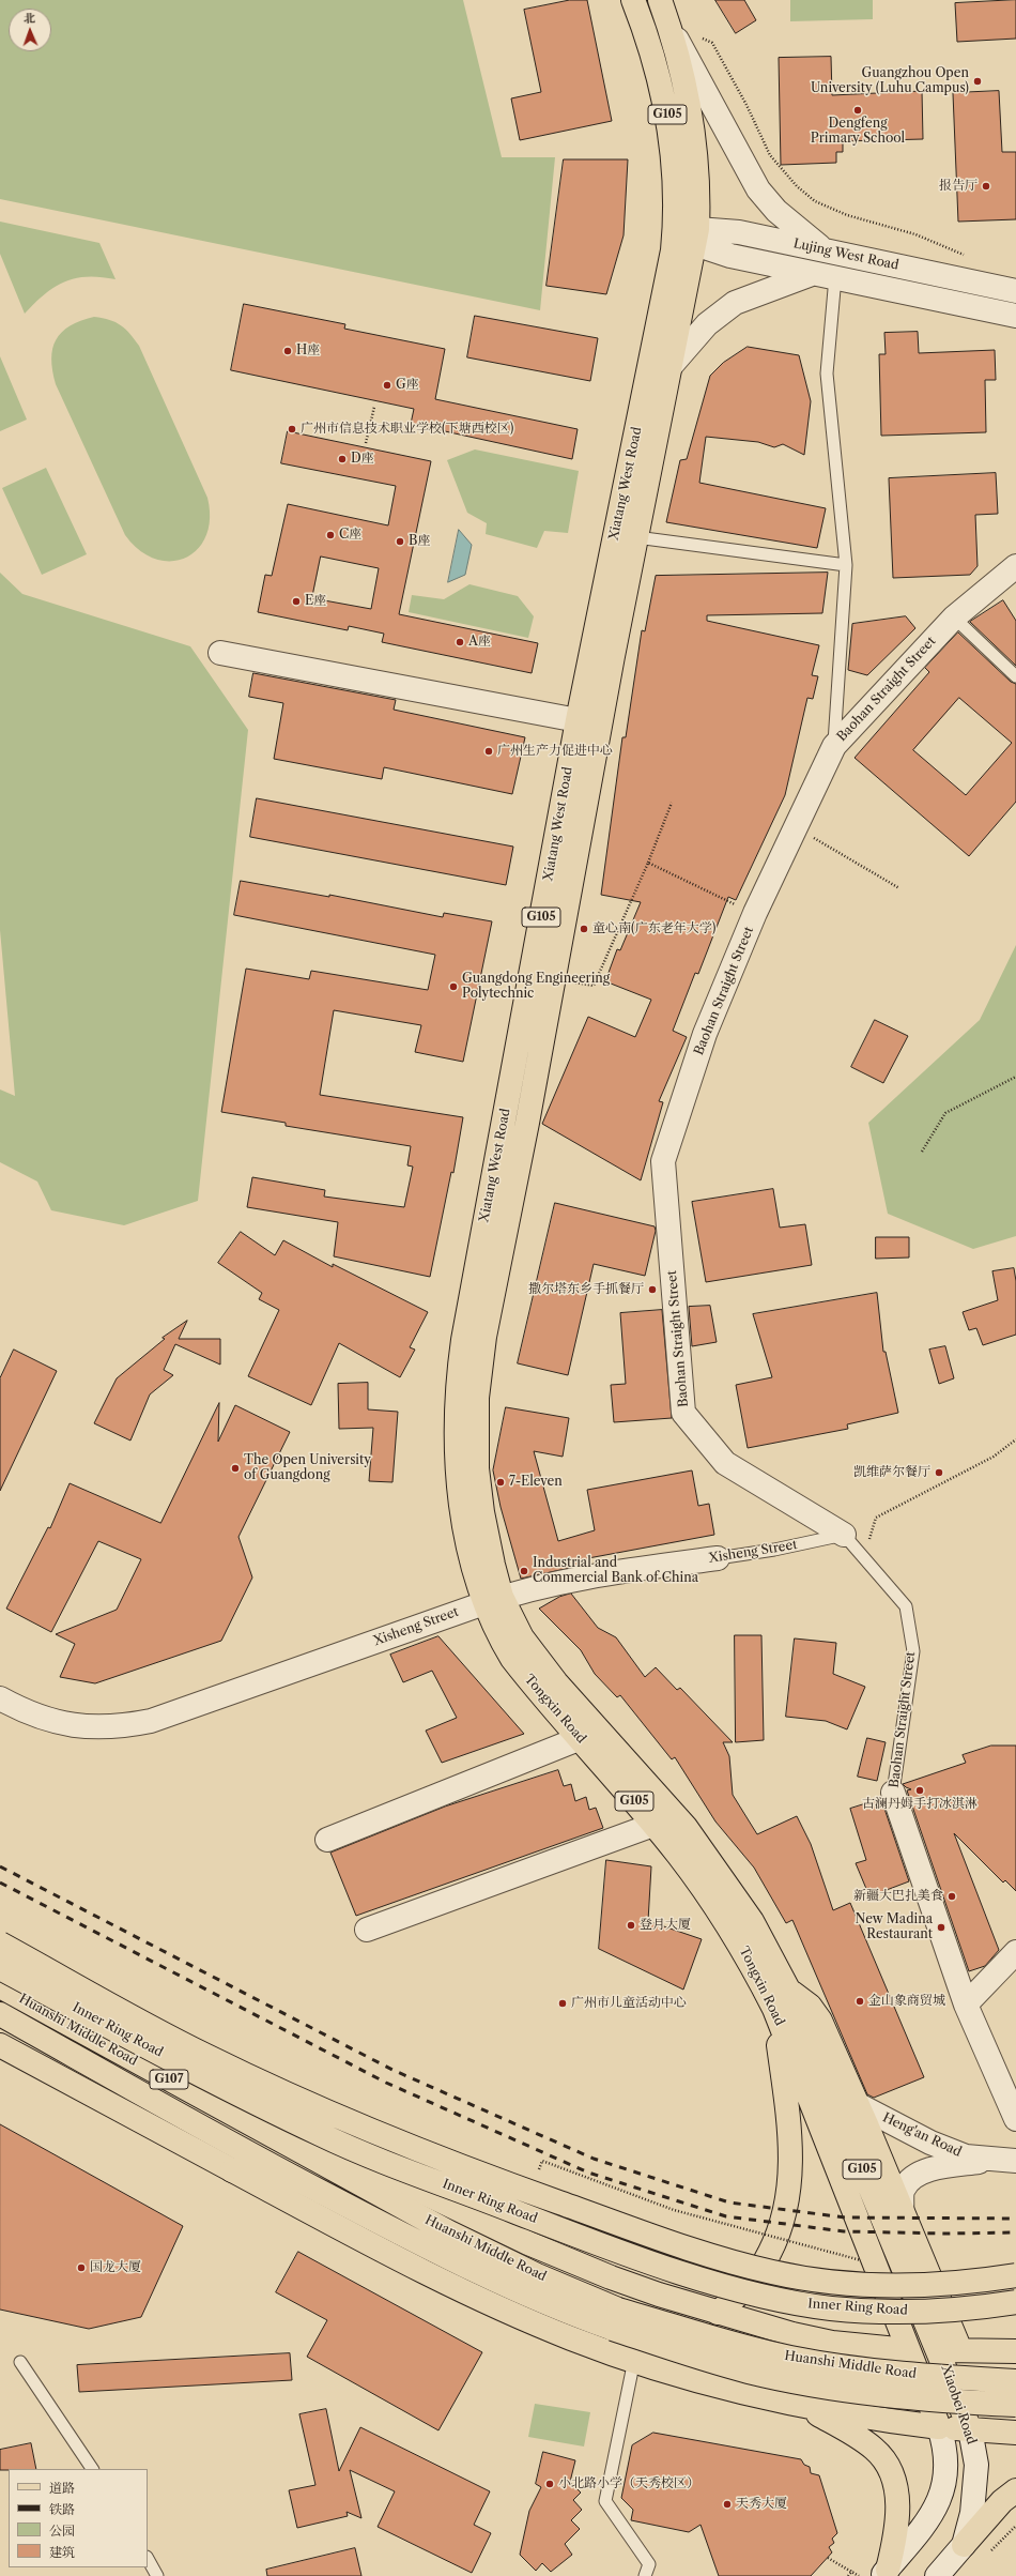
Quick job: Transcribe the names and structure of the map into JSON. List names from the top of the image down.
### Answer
{
  "streets": {
    "main road": [
      "G105",
      "Xiatang West Road",
      "Tongxin Road",
      "Huanshi Middle Road",
      "Inner Ring Road",
      "G107",
      "Xiaobei Road"
    ],
    "street": [
      "Lujing West Road",
      "Baohan Straight Street",
      "Xisheng Street",
      "Heng'an Road"
    ]
  },
  "crossings": [
    ["Lujing West Road", "Xiatang West Road"],
    ["Xiatang West Road", "Xisheng Street"],
    ["Xiatang West Road", "Tongxin Road"],
    ["Baohan Straight Street", "Xisheng Street"],
    ["Xisheng Street", "Tongxin Road"],
    ["Tongxin Road", "Huanshi Middle Road"],
    ["Tongxin Road", "Xiaobei Road"],
    ["Huanshi Middle Road", "Xiaobei Road"]
  ],
  "places": [
    "Guangzhou Open University (Luhu Campus)",
    "Dengfeng Primary School",
    "报告厅",
    "H座",
    "G座",
    "广州市信息技术职业学校(下塘西校区)",
    "D座",
    "C座",
    "B座",
    "E座",
    "A座",
    "广州生产力促进中心",
    "童心南(广东老年大学)",
    "Guangdong Engineering Polytechnic",
    "撒尔塔东乡手抓餐厅",
    "The Open University of Guangdong",
    "凯维萨尔餐厅",
    "7-Eleven",
    "Industrial and Commercial Bank of China",
    "古澜丹姆手打冰淇淋",
    "新疆大巴扎美食",
    "登月大厦",
    "New Madina Restaurant",
    "金山象商贸城",
    "广州市儿童活动中心",
    "国龙大厦",
    "小北路小学（天秀校区）",
    "天秀大厦"
  ],
  "legend": [
    "道路",
    "铁路",
    "公园",
    "建筑"
  ],
  "north": "top"
}
